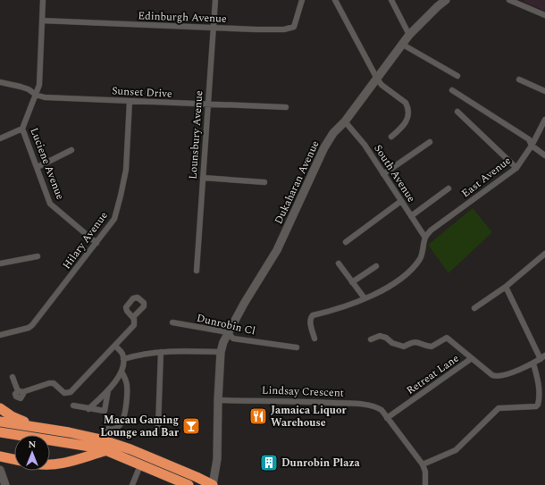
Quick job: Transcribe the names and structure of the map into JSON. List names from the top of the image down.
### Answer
{
  "streets": {
    "street": [
      "Edinburgh Avenue",
      "Sunset Drive",
      "Lounsbury Avenue",
      "Luciene Avenue",
      "South Avenue",
      "East Avenue",
      "Dukaharan Avenue",
      "Hilary Avenue",
      "Dunrobin Cl",
      "Retreat Lane",
      "Lindsay Crescent"
    ]
  },
  "crossings": [
    ["Edinburgh Avenue", "Lounsbury Avenue"],
    ["Edinburgh Avenue", "Luciene Avenue"],
    ["Sunset Drive", "Lounsbury Avenue"],
    ["Sunset Drive", "Luciene Avenue"],
    ["Sunset Drive", "Hilary Avenue"],
    ["Luciene Avenue", "Hilary Avenue"],
    ["South Avenue", "East Avenue"],
    ["South Avenue", "Dukaharan Avenue"],
    ["Dukaharan Avenue", "Dunrobin Cl"],
    ["Dukaharan Avenue", "Lindsay Crescent"],
    ["Retreat Lane", "Lindsay Crescent"]
  ],
  "places": {
    "restaurant": ["Jamaica Liquor Warehouse"],
    "bar": ["Macau Gaming Lounge and Bar"],
    "building": ["Dunrobin Plaza"]
  },
  "north": "top"
}
